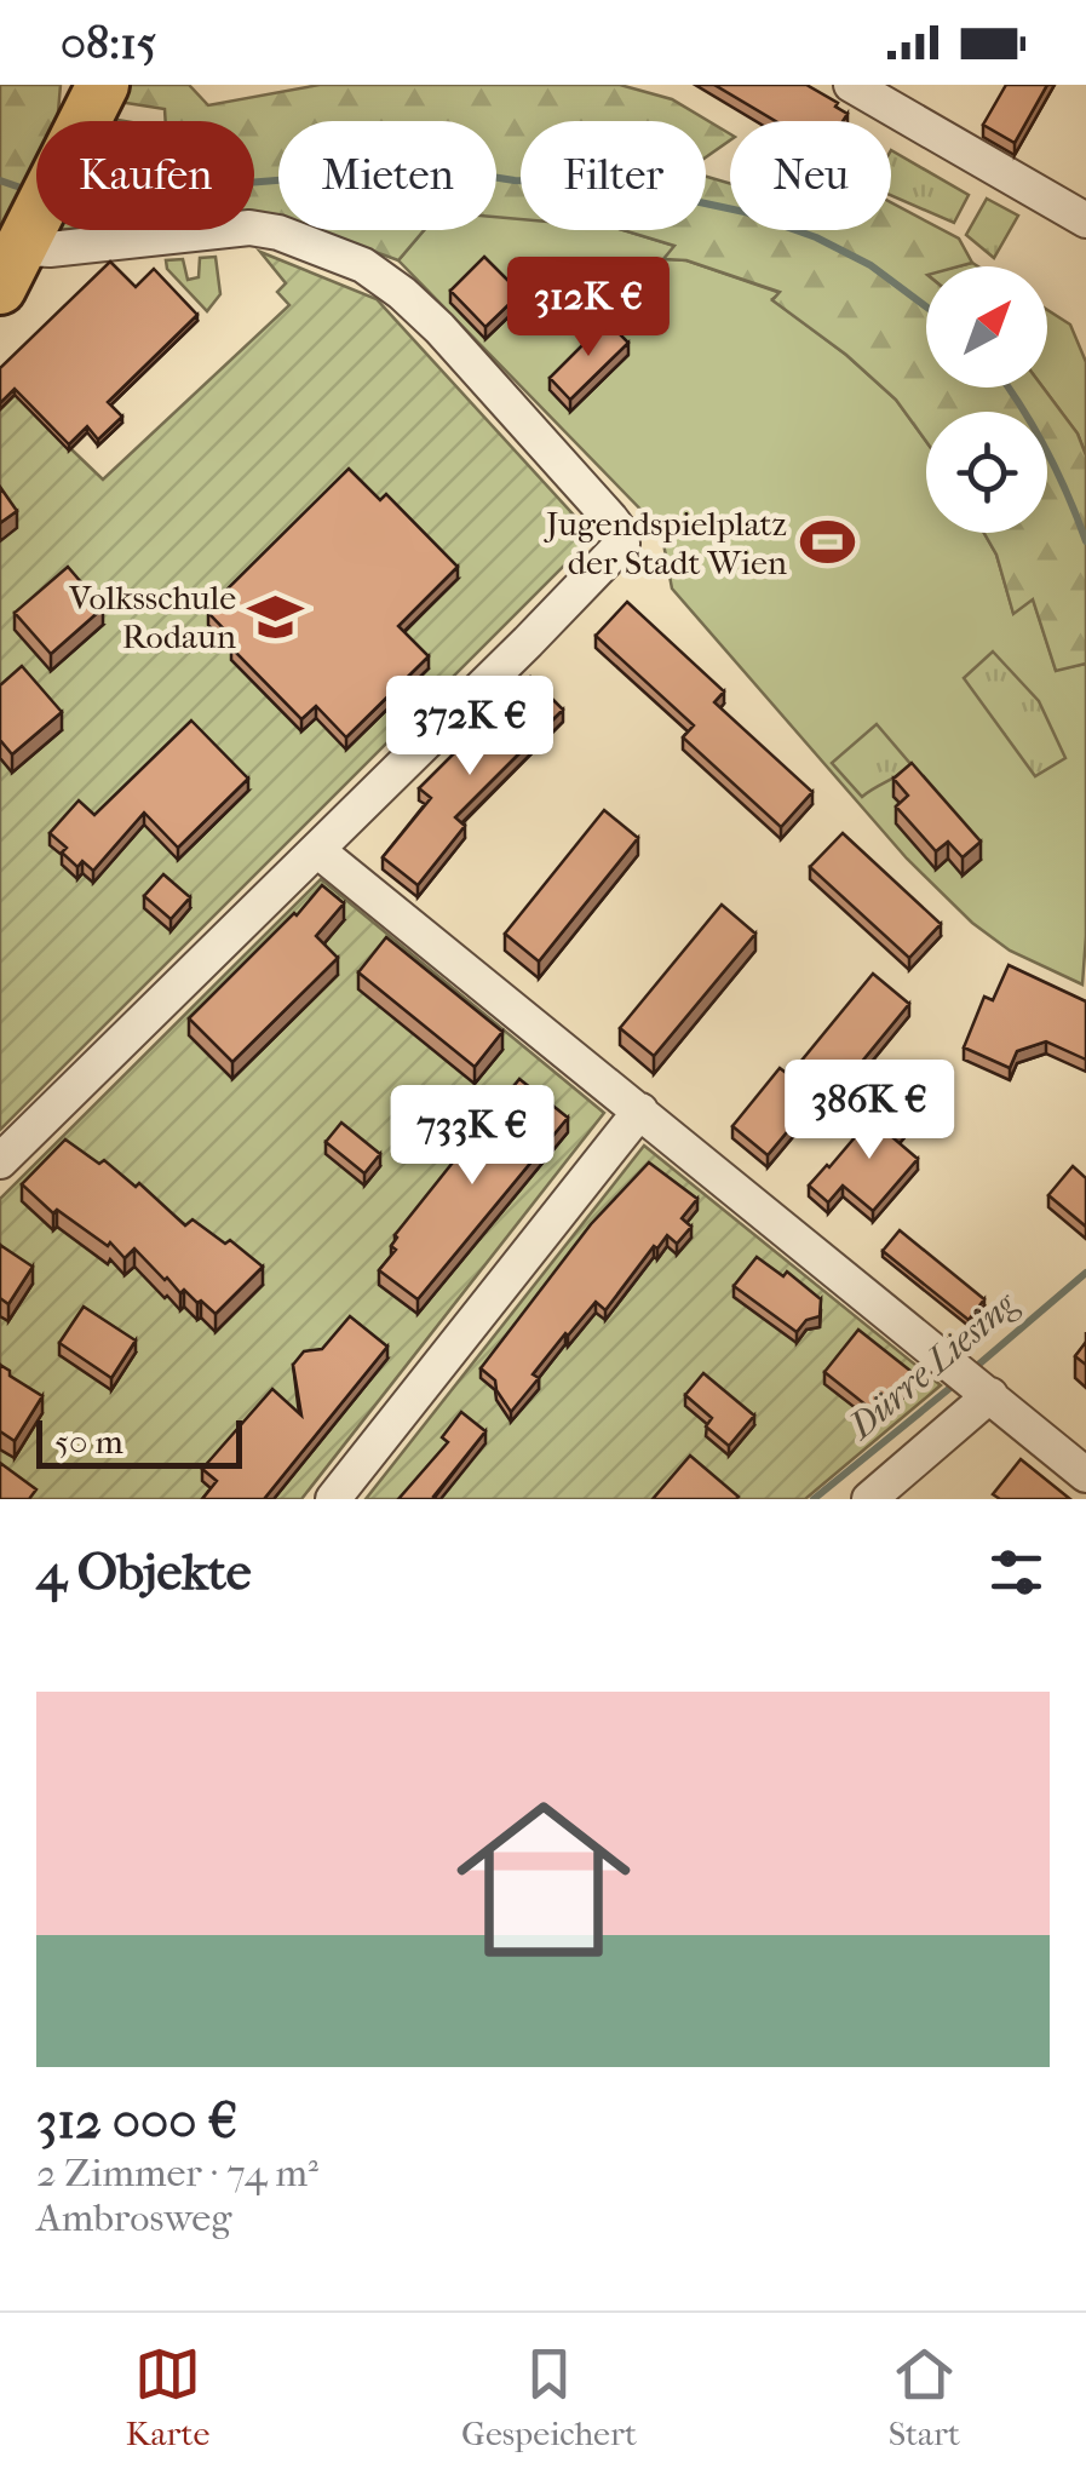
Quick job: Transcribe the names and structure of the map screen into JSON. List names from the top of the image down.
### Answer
{
  "water": ["Dürre Liesing"],
  "places": {
    "sports": ["Jugendspielplatz der Stadt Wien"],
    "school or university": ["Volksschule Rodaun"]
  },
  "scale_bar": "50 m",
  "north": "top right",
  "page": {
    "status": "08:15",
    "chip": [
      "Kaufen",
      "Mieten",
      "Filter",
      "Neu"
    ],
    "price": [
      "312K €",
      "372K €",
      "386K €",
      "733K €"
    ],
    "scale": "50 m",
    "heading": "4 Objekte",
    "list": [
      {
        "name": "312 000 €",
        "note": "2 Zimmer · 74 m² · Ambrosweg"
      }
    ],
    "tabs": ["Karte", "Gespeichert", "Start"]
  }
}
